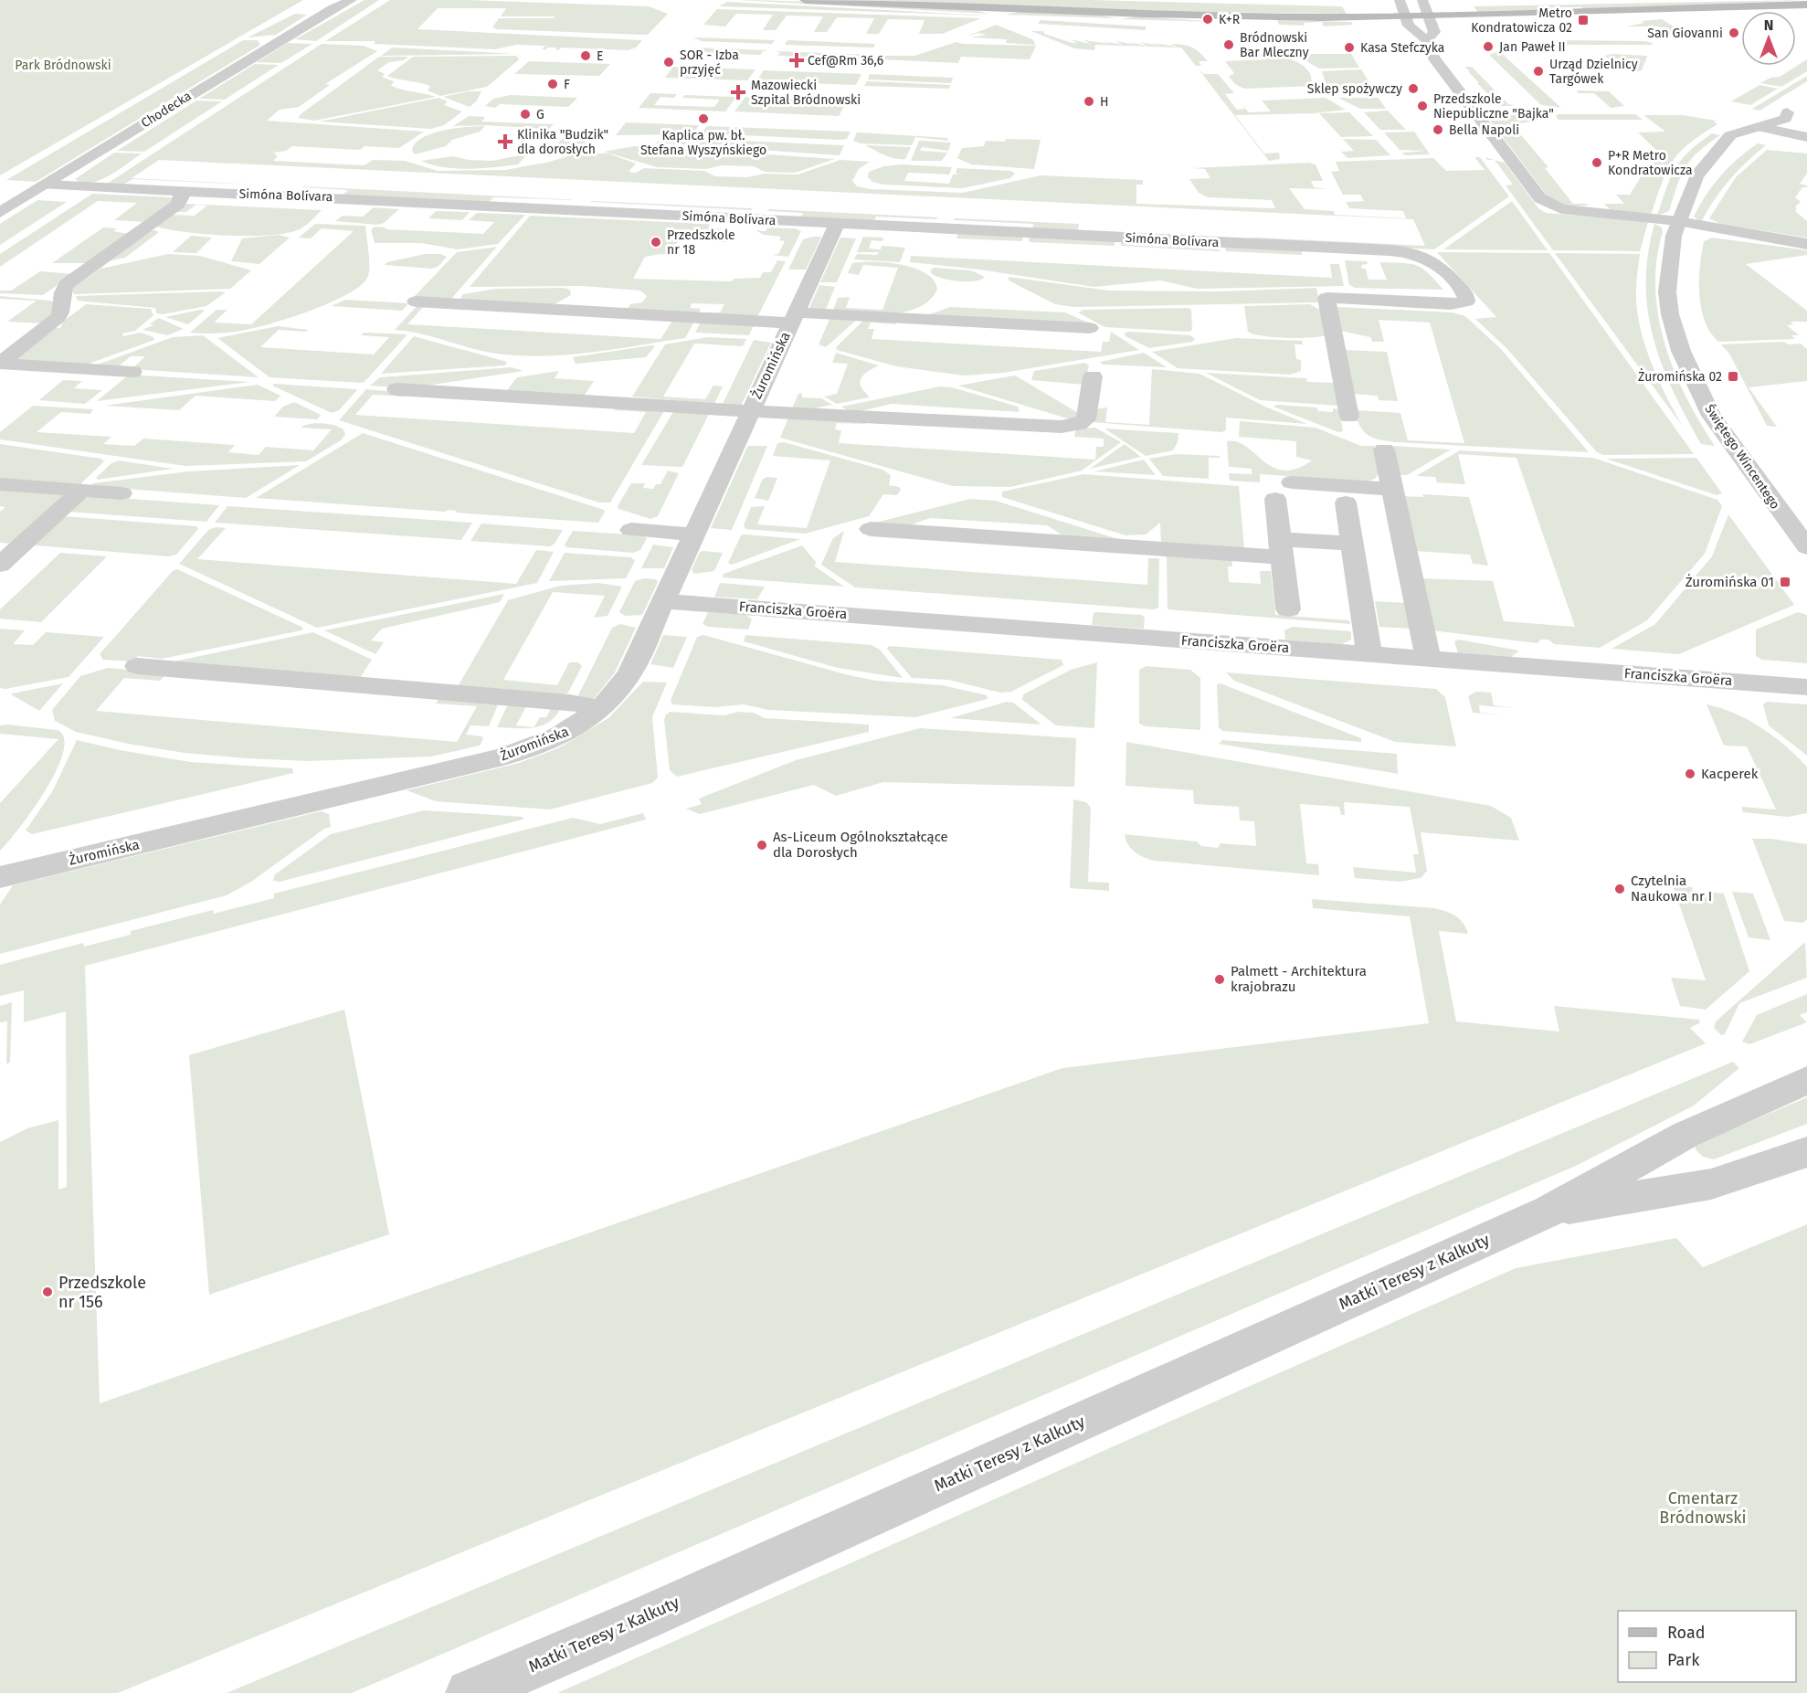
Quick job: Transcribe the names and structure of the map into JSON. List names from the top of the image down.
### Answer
{
  "streets": {
    "street": [
      "Chodecka",
      "Simóna Bolívara",
      "Żuromińska",
      "Świętego Wincentego",
      "Franciszka Groëra",
      "Matki Teresy z Kalkuty"
    ]
  },
  "crossings": [
    ["Chodecka", "Simóna Bolívara"],
    ["Simóna Bolívara", "Żuromińska"],
    ["Żuromińska", "Franciszka Groëra"]
  ],
  "parks": ["Park Bródnowski", "Cmentarz Bródnowski"],
  "places": {
    "other": [
      "K+R",
      "San Giovanni",
      "Bródnowski Bar Mleczny",
      "Jan Paweł II",
      "Kasa Stefczyka",
      "E",
      "SOR - Izba przyjęć",
      "Urząd Dzielnicy Targówek",
      "F",
      "Sklep spożywczy",
      "H",
      "Przedszkole Niepubliczne \"Bajka\"",
      "G",
      "Kaplica pw. bł. Stefana Wyszyńskiego",
      "Bella Napoli",
      "P+R Metro Kondratowicza",
      "Przedszkole nr 18",
      "Kacperek",
      "As-Liceum Ogólnokształcące dla Dorosłych",
      "Czytelnia Naukowa nr I",
      "Palmett - Architektura krajobrazu",
      "Przedszkole nr 156"
    ],
    "transit": ["Metro Kondratowicza 02", "Żuromińska 02", "Żuromińska 01"],
    "health": ["Cef@Rm 36,6", "Mazowiecki Szpital Bródnowski", "Klinika \"Budzik\" dla dorosłych"]
  },
  "legend": ["Road", "Park"],
  "north": "top"
}
